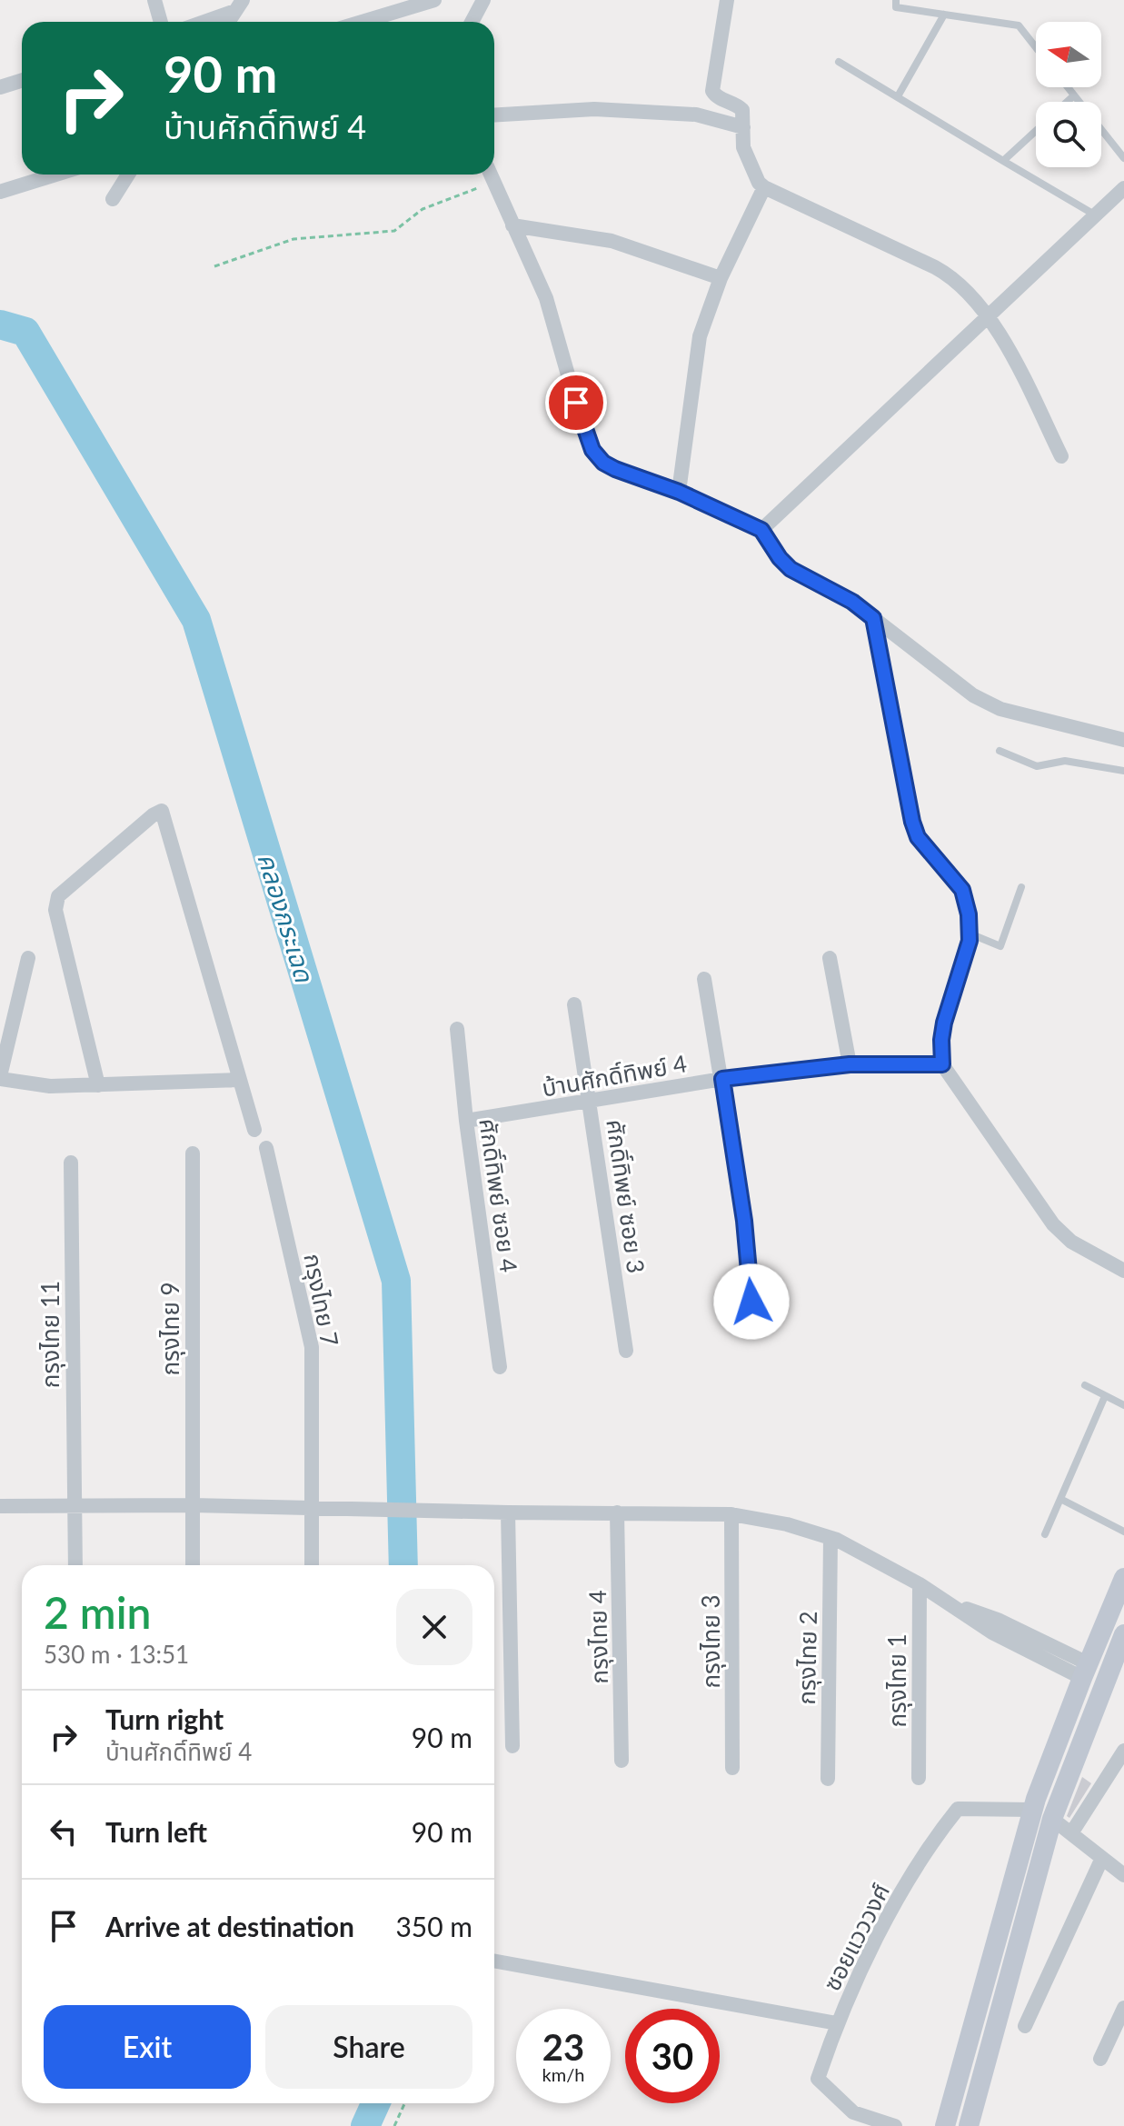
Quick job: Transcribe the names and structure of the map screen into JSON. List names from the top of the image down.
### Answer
{
  "streets": {
    "street": [
      "บ้านศักดิ์ทิพย์ 4",
      "ศักดิ์ทิพย์ ซอย 4",
      "ศักดิ์ทิพย์ ซอย 3",
      "กรุงไทย 7",
      "กรุงไทย 9",
      "กรุงไทย 11",
      "กรุงไทย 4",
      "กรุงไทย 3",
      "กรุงไทย 2",
      "กรุงไทย 1",
      "ซอยแวววงศ์"
    ]
  },
  "crossings": [
    ["บ้านศักดิ์ทิพย์ 4", "ศักดิ์ทิพย์ ซอย 4"],
    ["บ้านศักดิ์ทิพย์ 4", "ศักดิ์ทิพย์ ซอย 3"]
  ],
  "water": ["คลองกระเฉด"],
  "north": "left",
  "page": {
    "turn": ["90 m", "บ้านศักดิ์ทิพย์ 4"],
    "heading": ["2 min", "530 m · 13:51"],
    "list": [
      {
        "name": "Turn right",
        "note": "บ้านศักดิ์ทิพย์ 4",
        "value": "90 m"
      },
      {
        "name": "Turn left",
        "value": "90 m"
      },
      {
        "name": "Arrive at destination",
        "value": "350 m"
      }
    ],
    "buttons": ["Exit", "Share"],
    "speed": "23 km/h",
    "limit": "30"
  }
}
